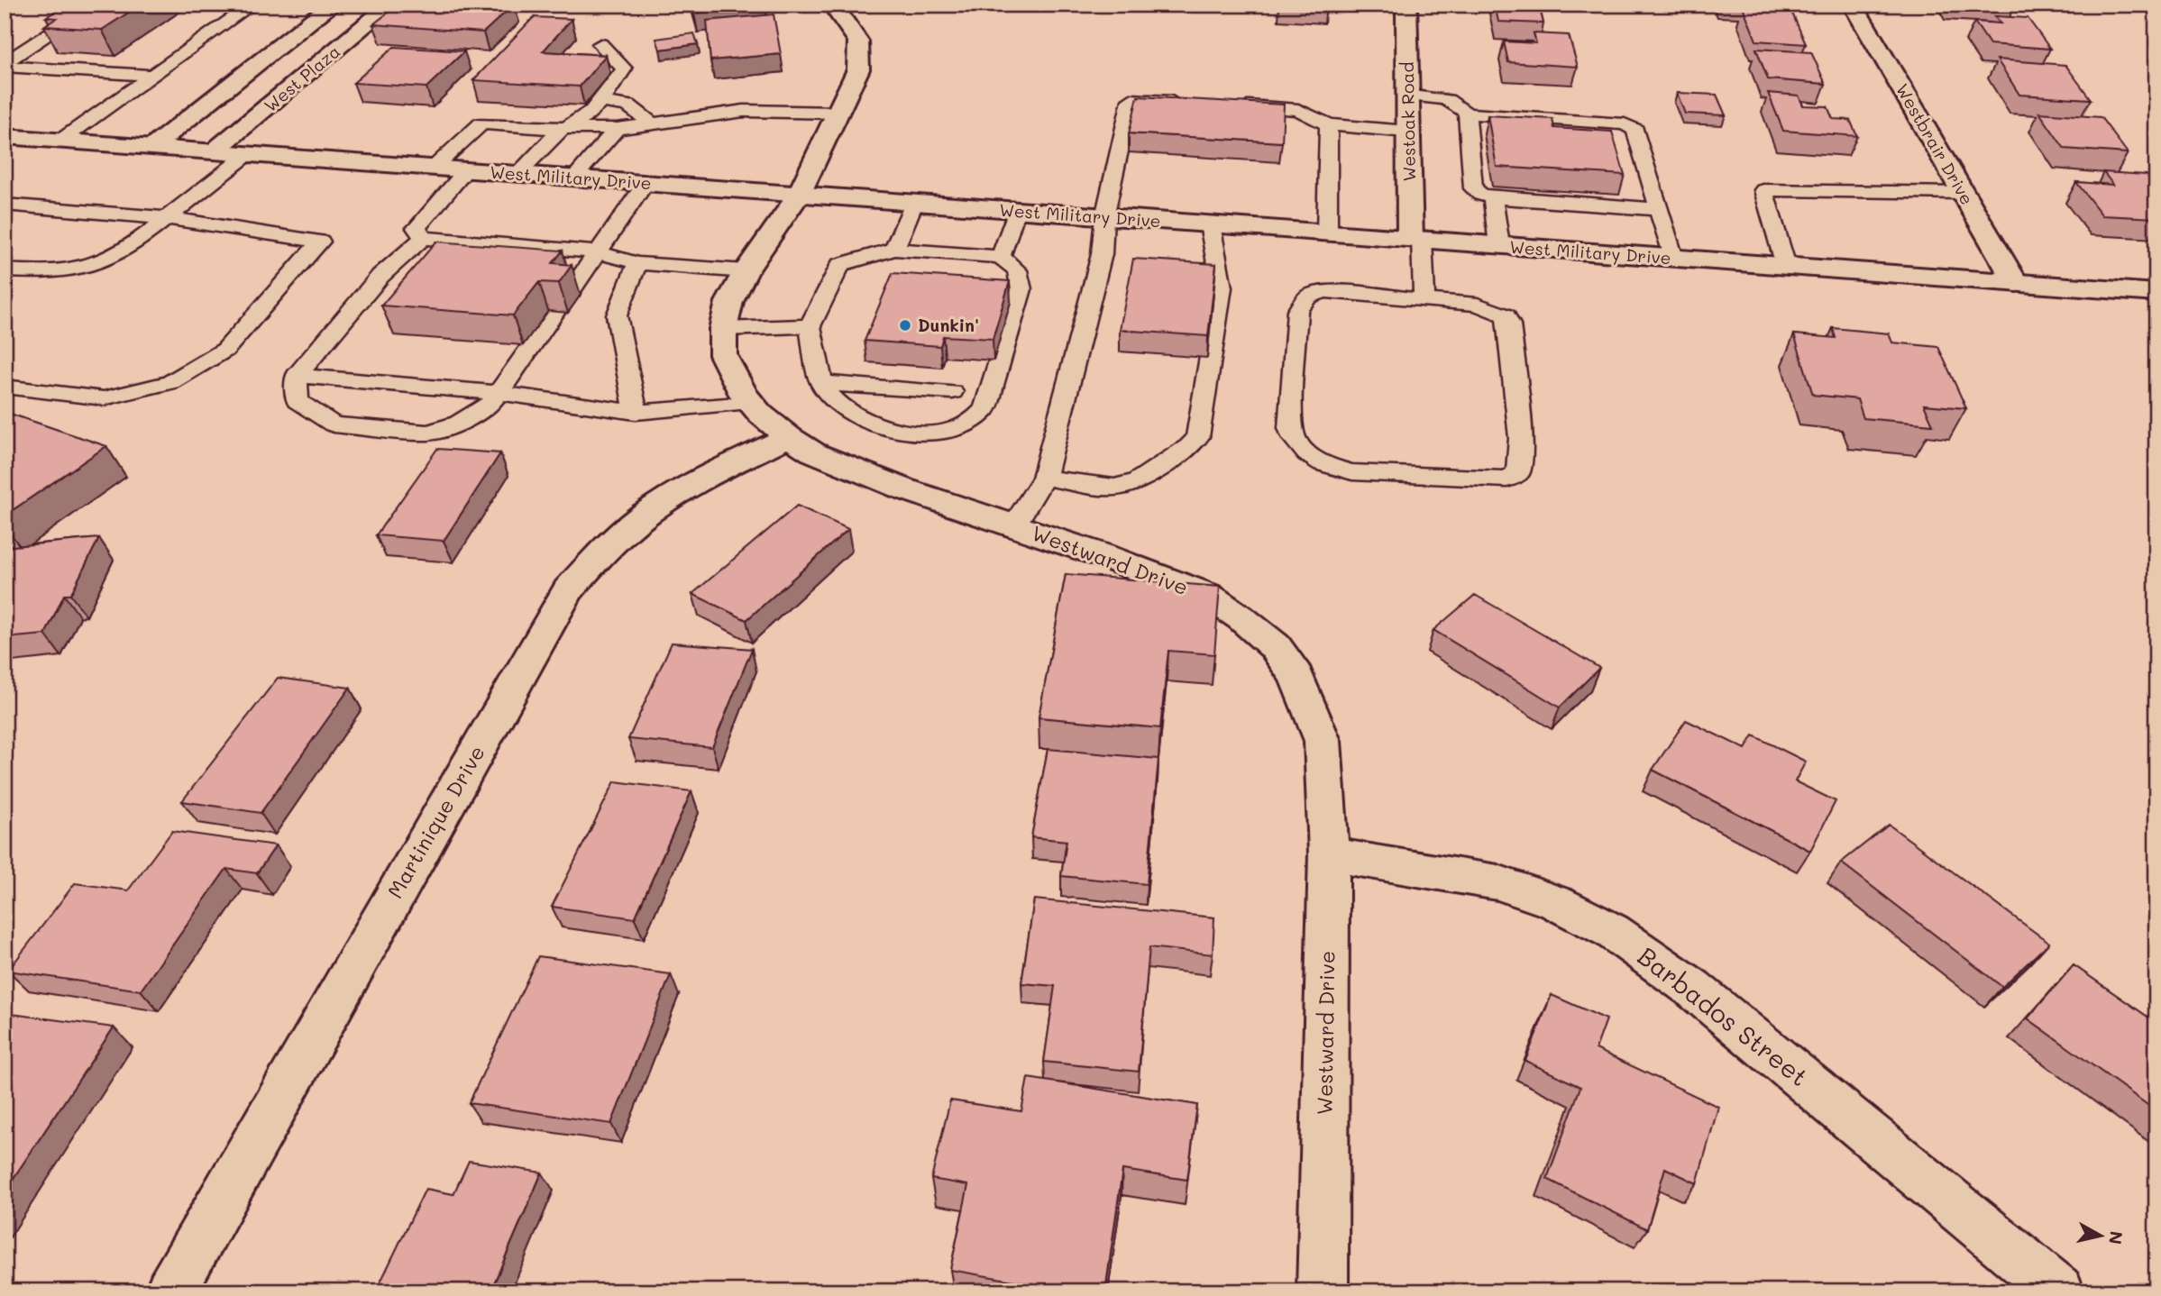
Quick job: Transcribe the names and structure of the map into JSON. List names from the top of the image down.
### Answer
{
  "streets": {
    "street": [
      "West Plaza",
      "Westoak Road",
      "Westbrair Drive",
      "West Military Drive",
      "Westward Drive",
      "Martinique Drive",
      "Barbados Street"
    ]
  },
  "crossings": [
    ["West Plaza", "West Military Drive"],
    ["Westoak Road", "West Military Drive"],
    ["Westbrair Drive", "West Military Drive"],
    ["West Military Drive", "Westward Drive"],
    ["Westward Drive", "Martinique Drive"],
    ["Westward Drive", "Barbados Street"]
  ],
  "places": ["Dunkin'"],
  "north": "right"
}
